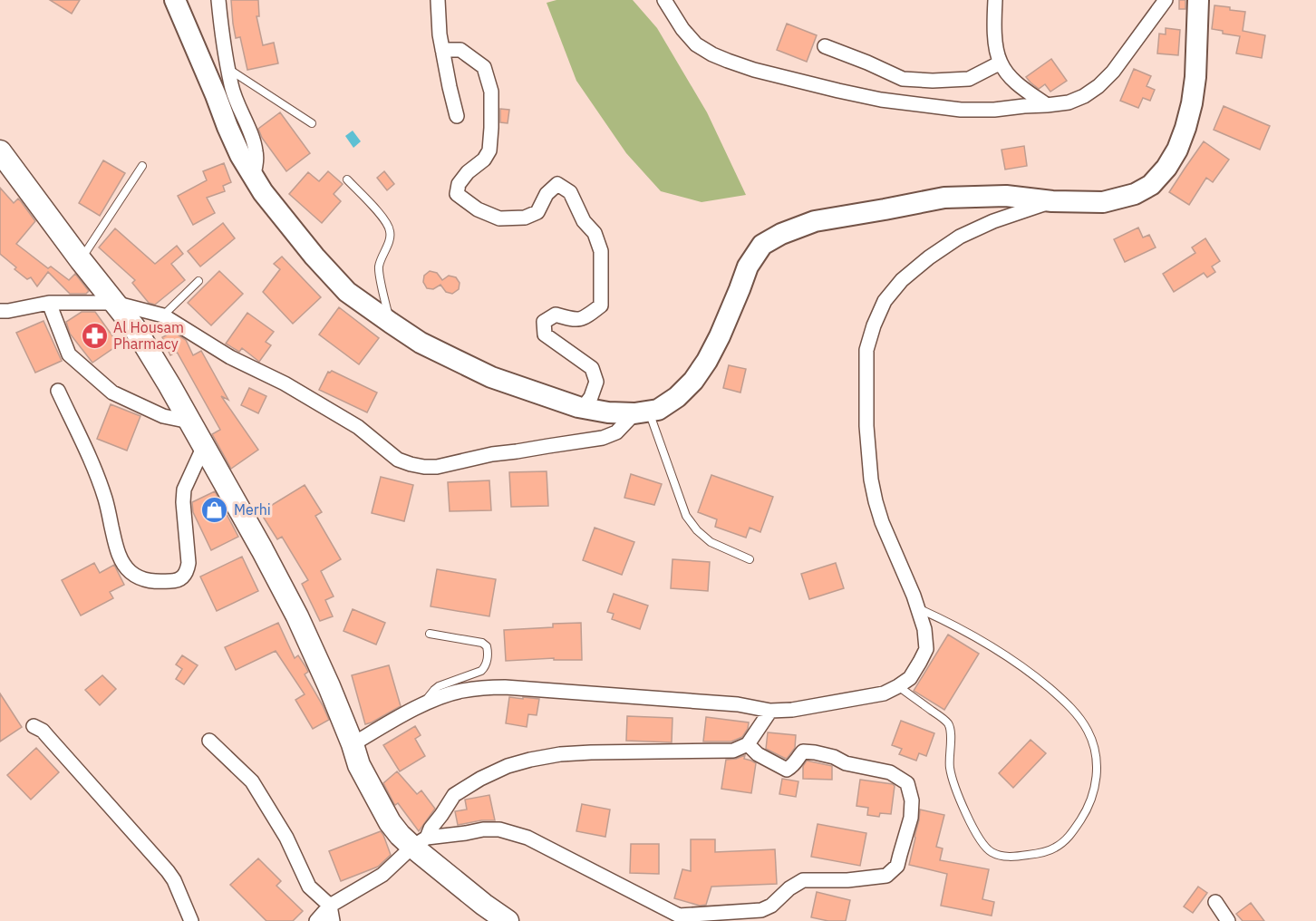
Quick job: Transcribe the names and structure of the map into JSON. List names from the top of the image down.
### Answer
{
  "places": {
    "pharmacy": ["Al Housam Pharmacy"],
    "shop": ["Merhi"]
  }
}
